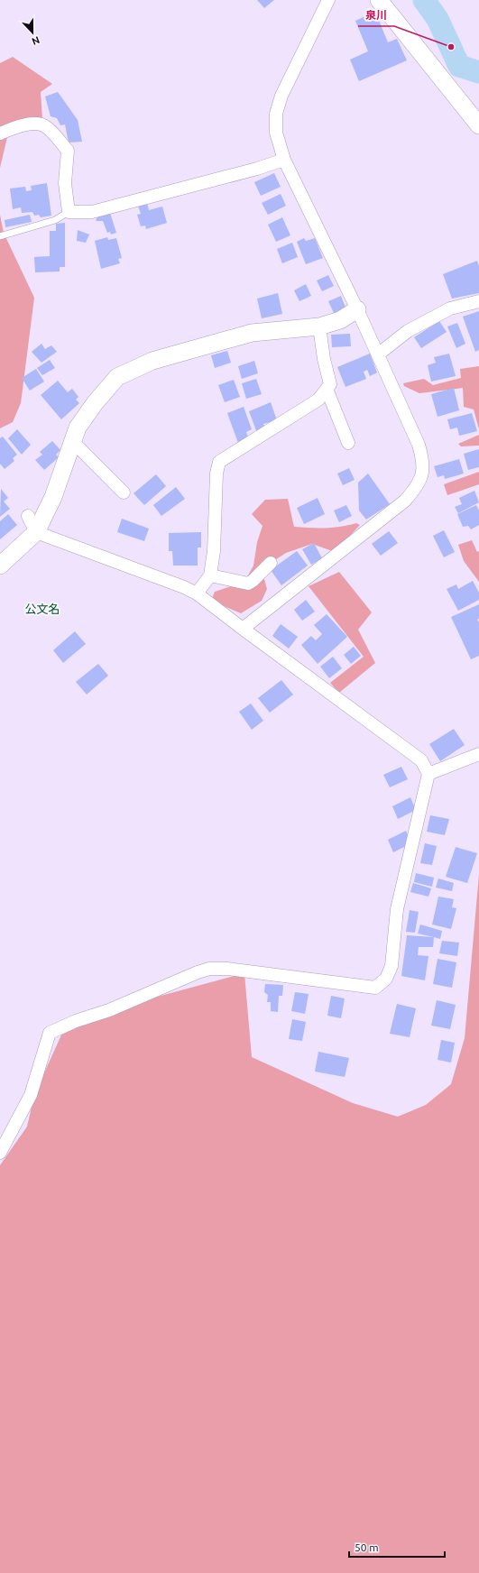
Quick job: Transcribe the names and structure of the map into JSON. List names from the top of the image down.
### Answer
{
  "districts": ["公文名"],
  "places": ["泉川"],
  "scale_bar": "50 m",
  "north": "bottom"
}
